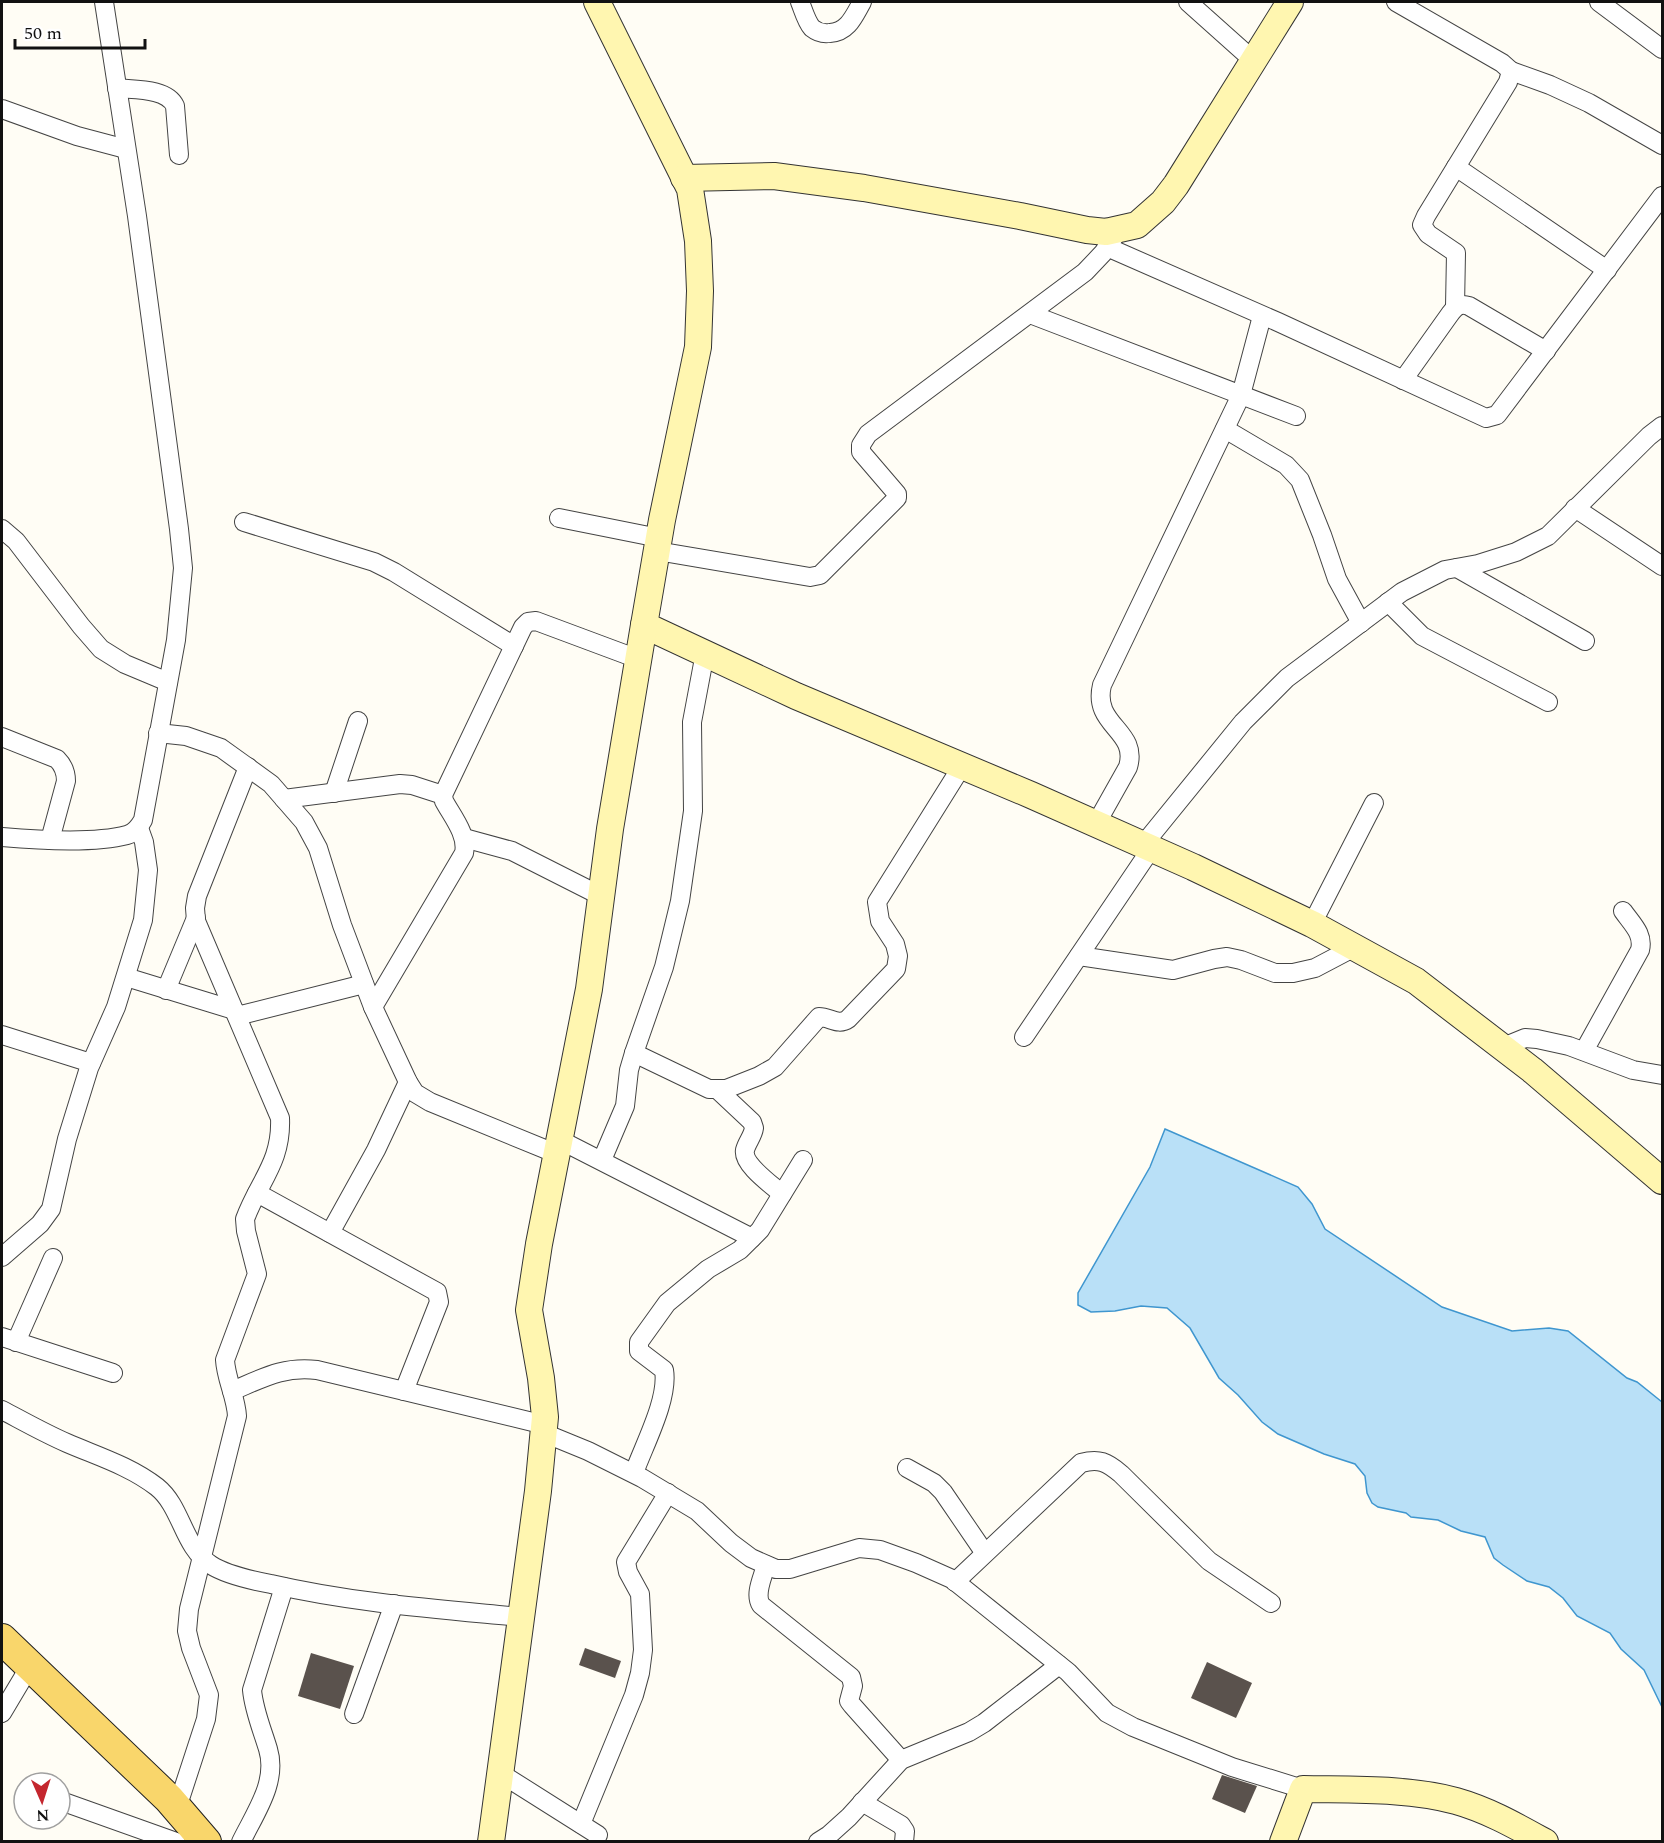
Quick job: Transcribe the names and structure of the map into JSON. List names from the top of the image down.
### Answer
{
  "scale_bar": "50 m",
  "north": "bottom"
}
